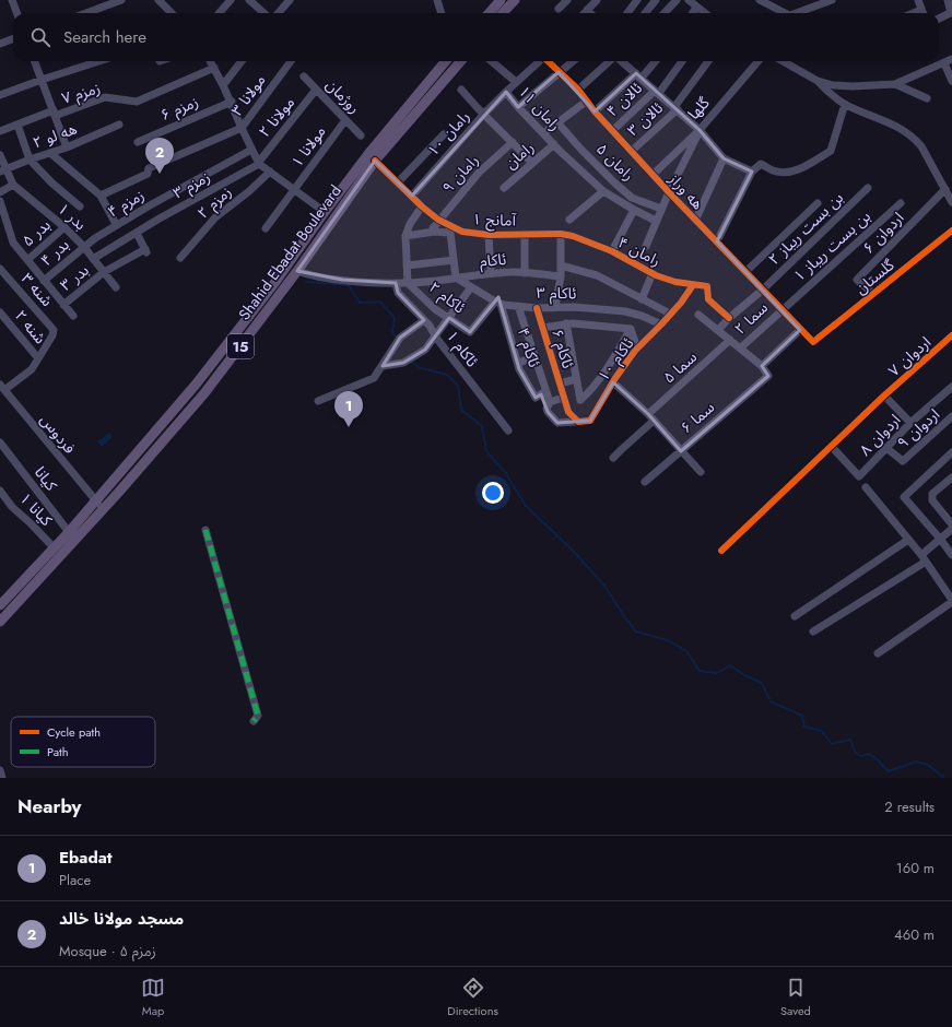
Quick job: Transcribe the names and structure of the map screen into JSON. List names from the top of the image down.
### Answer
{
  "streets": {
    "main road": ["Shahid Ebadat Boulevard", "15"],
    "street": [
      "زمزم ۷",
      "مولانا ۳",
      "روژمان",
      "ئالان ۴",
      "زمزم ۶",
      "رامان ۱۱",
      "گلها",
      "مولانا ۲",
      "ئالان ۳",
      "رامان ۱۰",
      "هه لو ۲",
      "مولانا ۱",
      "رامان",
      "رامان ۵",
      "رامان ۹",
      "زمزم ۳",
      "هه وراز",
      "زمزم ۲",
      "زمزم ۴",
      "بدر ۱",
      "آمانج ۱",
      "بن بست ریباز ۲",
      "بدر ۵",
      "اردوان ۶",
      "بن بست ریباز ۱",
      "رامان ۴",
      "بدر ۴",
      "ئاکام",
      "گلستان",
      "بدر ۳",
      "شنه ۳",
      "ئاکام ۳",
      "ئاکام ۲",
      "سما ۲",
      "شنه ۲",
      "ئاکام ۴",
      "ئاکام ۱",
      "ئاکام ۶",
      "اردوان ۷",
      "ئاکام ۱۰",
      "سما ۵",
      "سما ۶",
      "اردوان ۹",
      "فردوس",
      "اردوان ۸",
      "کیانا",
      "کیانا ۱"
    ]
  },
  "crossings": [
    ["روژمان", "مولانا ۲"],
    ["روژمان", "مولانا ۱"],
    ["ئالان ۴", "هه وراز"],
    ["رامان ۱۱", "رامان ۱۰"],
    ["رامان ۱۱", "رامان"],
    ["گلها", "هه وراز"],
    ["مولانا ۲", "زمزم ۳"],
    ["ئالان ۳", "هه وراز"],
    ["رامان ۱۰", "آمانج ۱"],
    ["هه لو ۲", "بدر ۱"],
    ["رامان ۹", "آمانج ۱"],
    ["زمزم ۳", "بدر ۱"],
    ["زمزم ۳", "بدر ۳"],
    ["هه وراز", "بن بست ریباز ۲"],
    ["هه وراز", "بن بست ریباز ۱"],
    ["هه وراز", "گلستان"],
    ["هه وراز", "سما ۲"],
    ["زمزم ۴", "بدر ۱"],
    ["زمزم ۴", "بدر ۴"],
    ["بدر ۱", "بدر ۵"],
    ["بدر ۱", "بدر ۴"],
    ["بدر ۱", "بدر ۳"],
    ["آمانج ۱", "رامان ۴"],
    ["آمانج ۱", "Shahid Ebadat Boulevard"],
    ["بن بست ریباز ۲", "رامان ۴"],
    ["اردوان ۶", "گلستان"],
    ["بن بست ریباز ۱", "سما ۲"],
    ["رامان ۴", "ئاکام ۱۰"],
    ["Shahid Ebadat Boulevard", "ئاکام"],
    ["Shahid Ebadat Boulevard", "فردوس"],
    ["Shahid Ebadat Boulevard", "کیانا"],
    ["Shahid Ebadat Boulevard", "کیانا ۱"],
    ["ئاکام", "ئاکام ۳"],
    ["ئاکام", "ئاکام ۲"],
    ["ئاکام", "ئاکام ۱"],
    ["شنه ۳", "شنه ۲"],
    ["ئاکام ۳", "ئاکام ۲"],
    ["ئاکام ۳", "ئاکام ۴"],
    ["ئاکام ۳", "ئاکام ۶"],
    ["ئاکام ۳", "ئاکام ۱۰"],
    ["ئاکام ۲", "ئاکام ۴"],
    ["اردوان ۷", "اردوان ۸"],
    ["اردوان ۹", "اردوان ۸"]
  ],
  "legend": ["Cycle path", "Path"],
  "page": {
    "search": "Search here",
    "pins": ["2", "1"],
    "heading": ["Nearby", "2 results"],
    "list": [
      {
        "mark": "1",
        "name": "Ebadat",
        "note": "Place",
        "value": "160 m"
      },
      {
        "mark": "2",
        "name": "مسجد مولانا خالد",
        "note": "Mosque · زمزم ۵",
        "value": "460 m"
      }
    ],
    "nav": ["Map", "Directions", "Saved"]
  }
}
